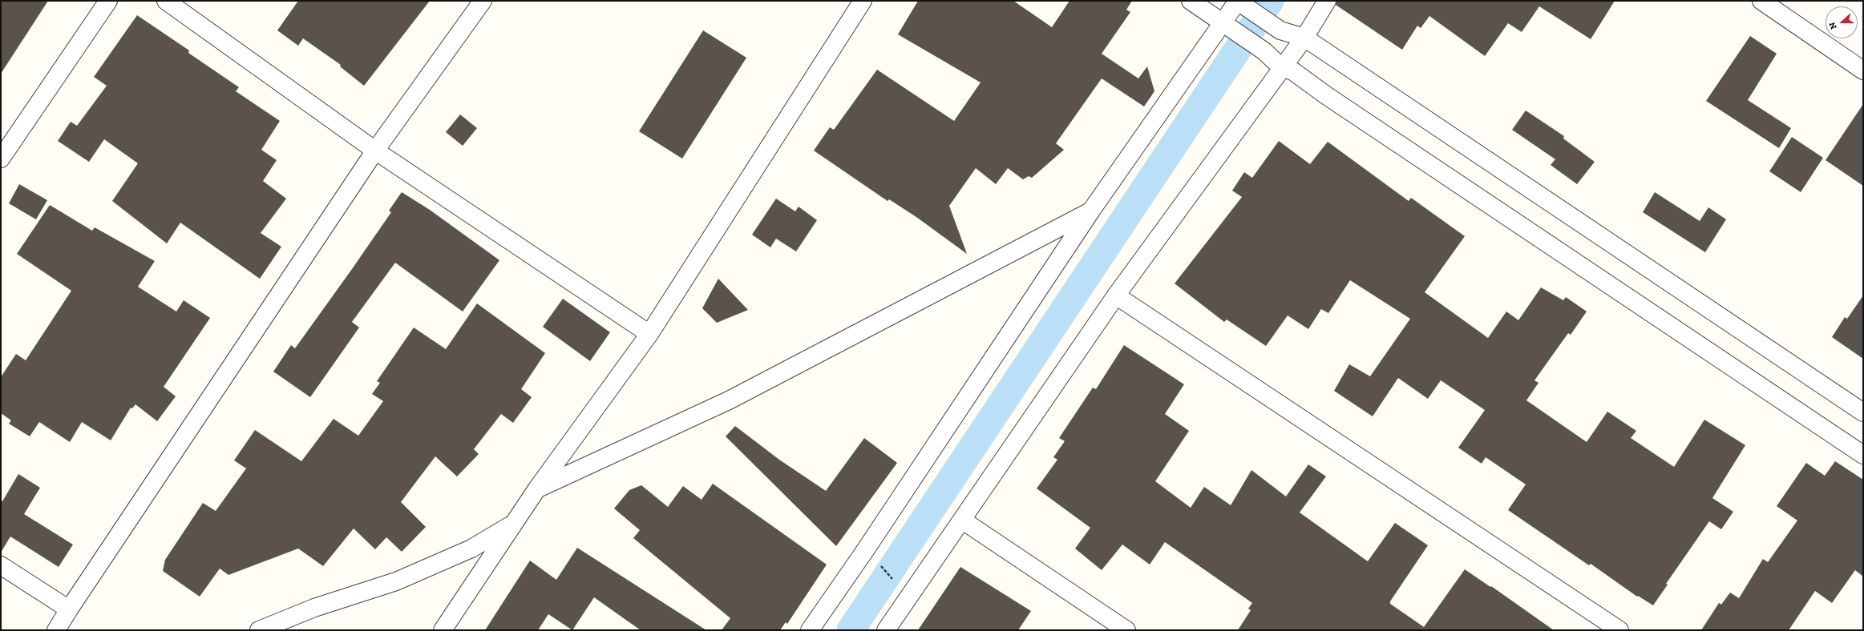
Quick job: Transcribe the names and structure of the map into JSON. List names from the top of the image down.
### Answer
{
  "north": "left"
}
